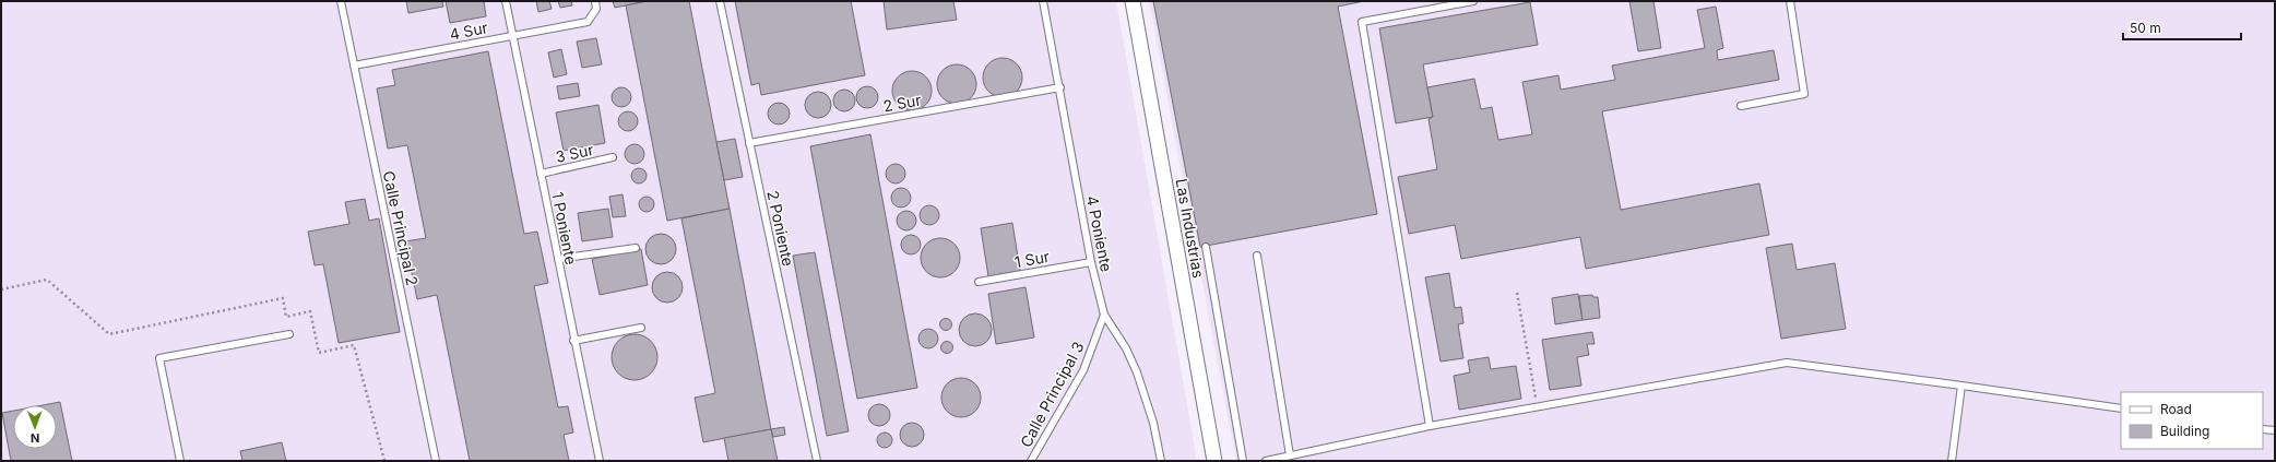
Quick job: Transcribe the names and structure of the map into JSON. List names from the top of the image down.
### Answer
{
  "streets": {
    "street": ["Las Industrias"],
    "lane": [
      "4 Sur",
      "2 Sur",
      "3 Sur",
      "Calle Principal 2",
      "1 Poniente",
      "2 Poniente",
      "4 Poniente",
      "1 Sur",
      "Calle Principal 3"
    ]
  },
  "crossings": [
    ["4 Sur", "Calle Principal 2"],
    ["4 Sur", "1 Poniente"],
    ["2 Sur", "2 Poniente"],
    ["2 Sur", "4 Poniente"],
    ["3 Sur", "1 Poniente"],
    ["4 Poniente", "1 Sur"],
    ["4 Poniente", "Calle Principal 3"]
  ],
  "legend": ["Road", "Building"],
  "scale_bar": "50 m",
  "north": "bottom"
}
